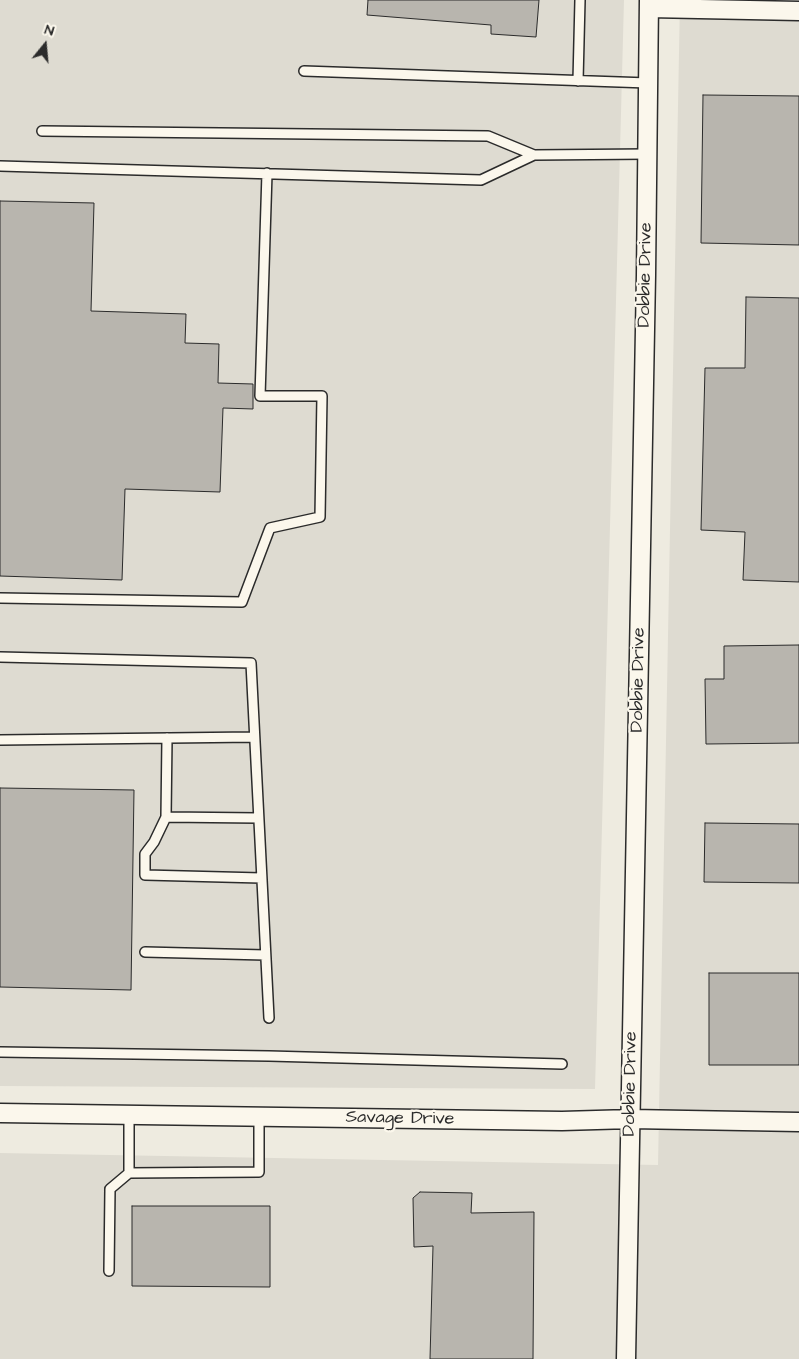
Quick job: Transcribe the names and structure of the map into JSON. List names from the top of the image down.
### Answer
{
  "streets": {
    "street": ["Dobbie Drive", "Savage Drive"]
  },
  "crossings": [
    ["Dobbie Drive", "Savage Drive"]
  ],
  "north": "top"
}
